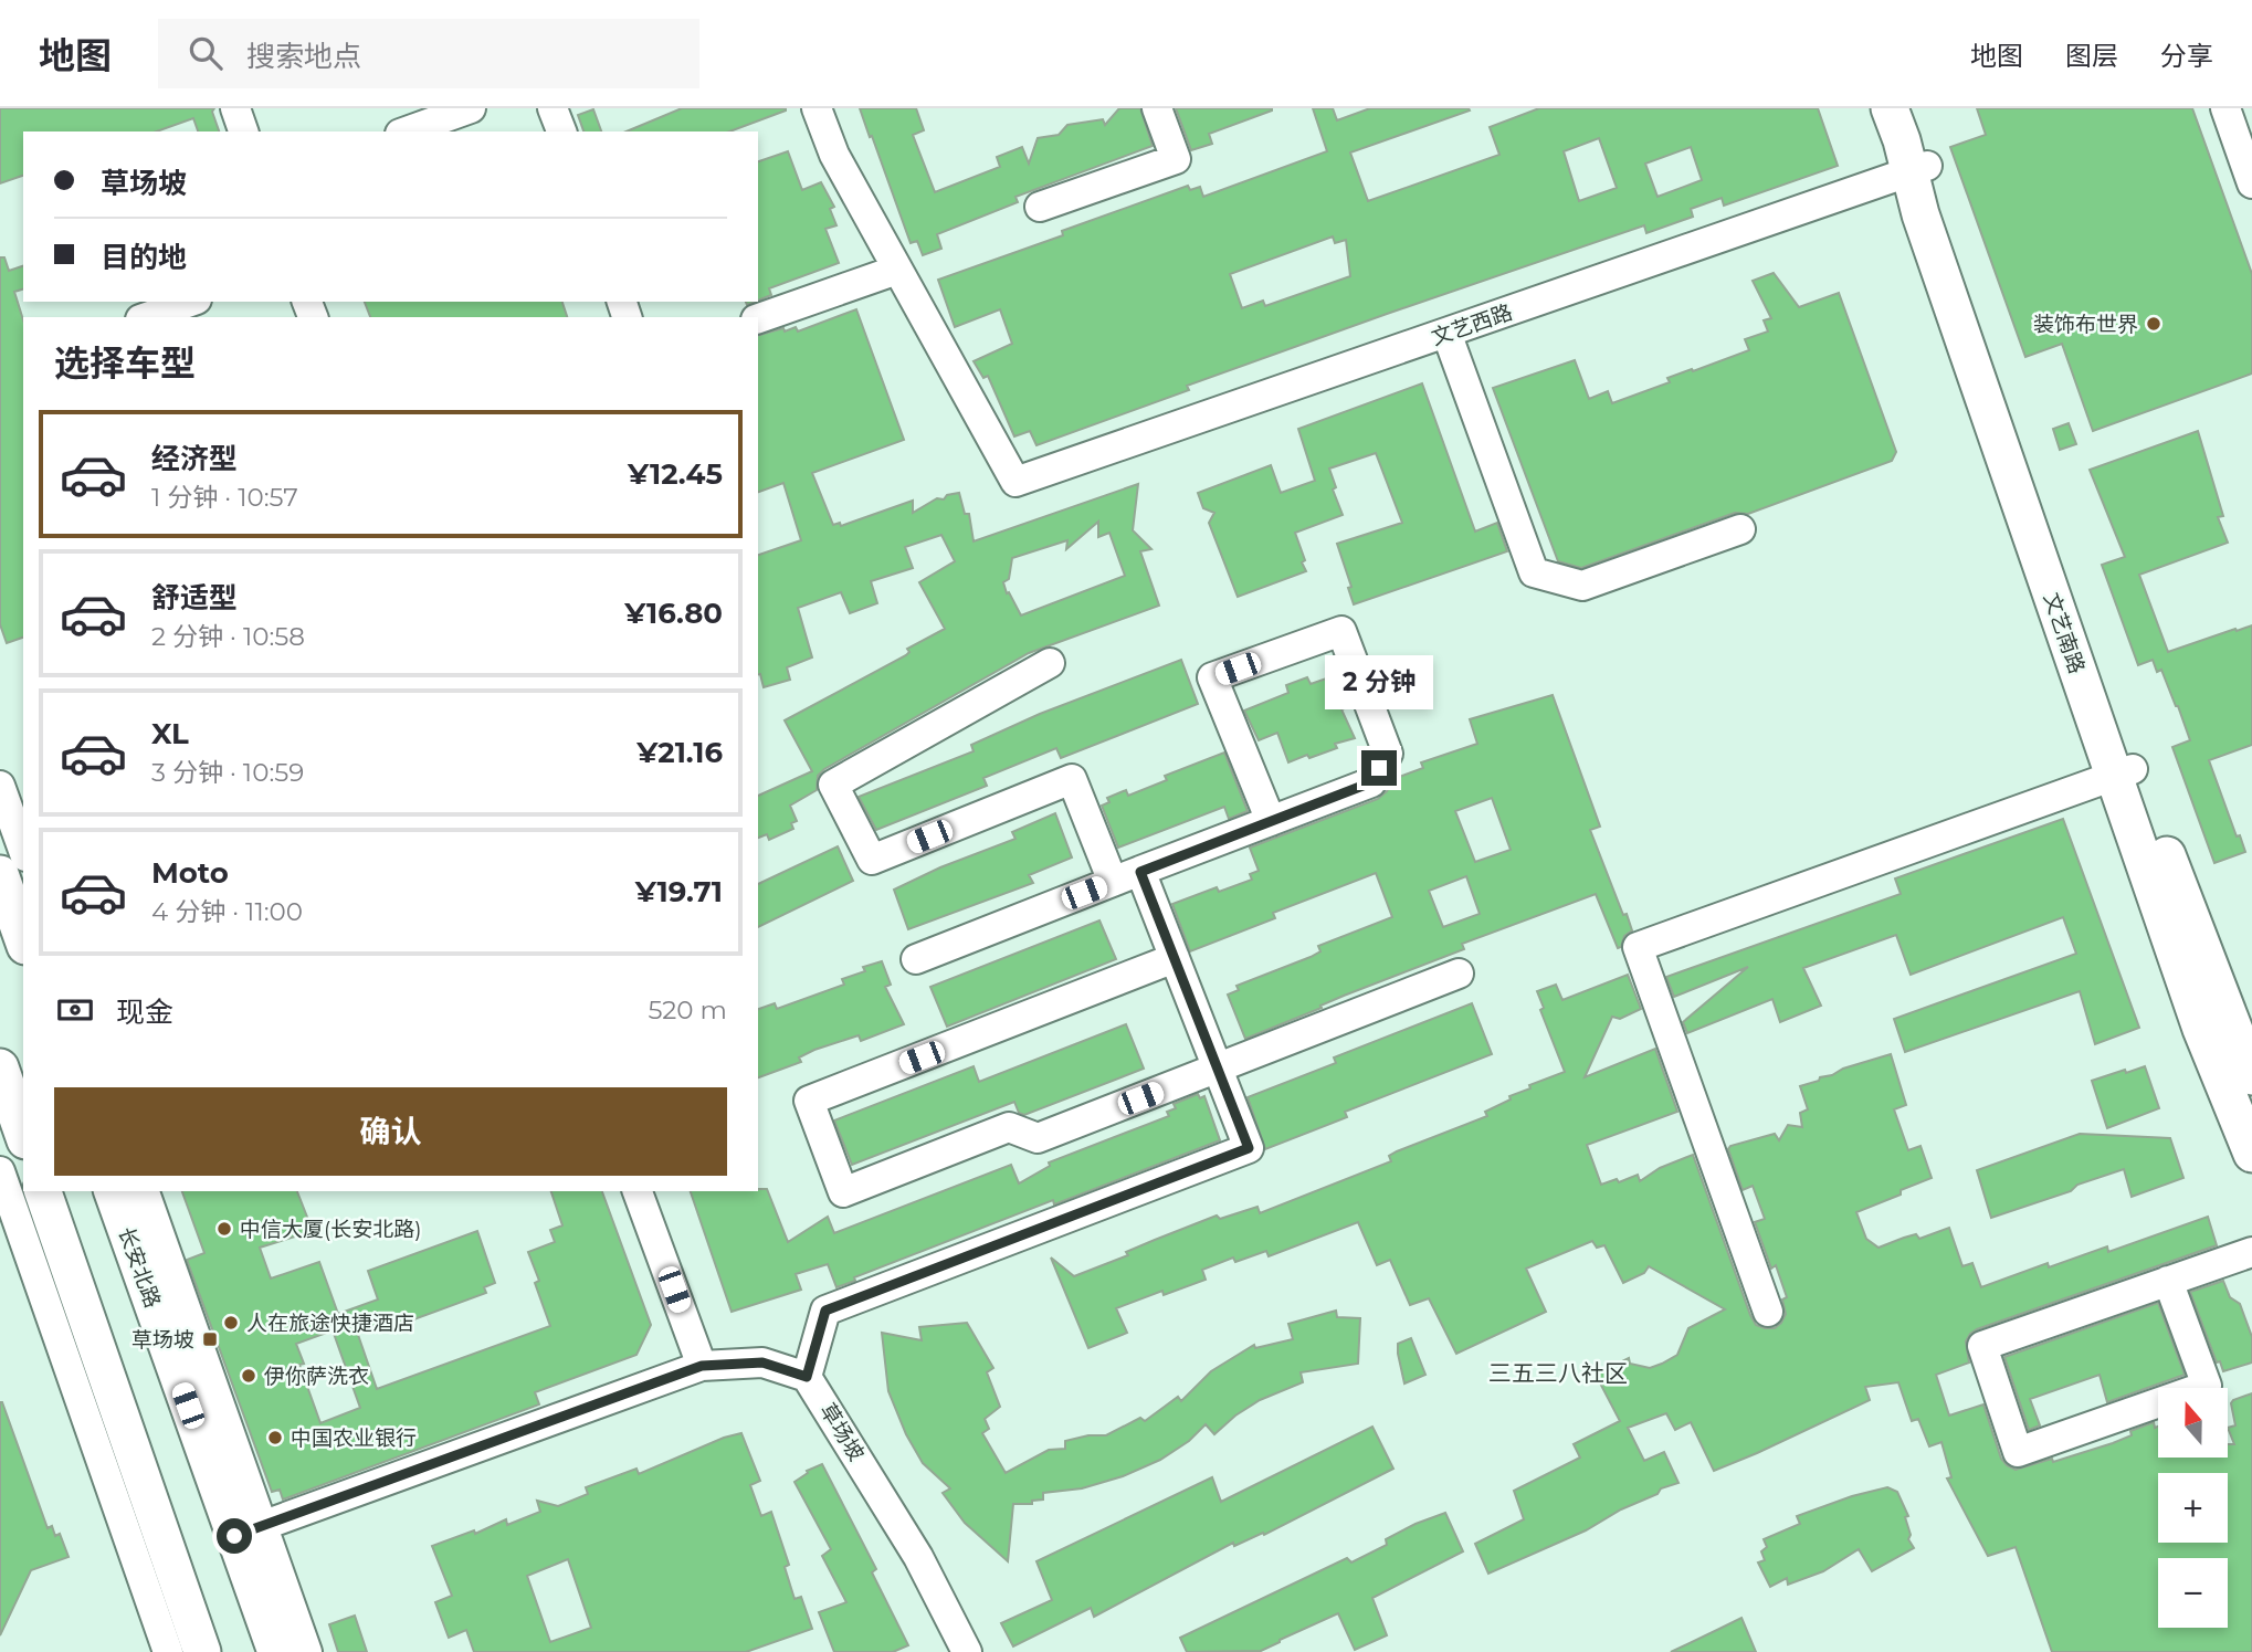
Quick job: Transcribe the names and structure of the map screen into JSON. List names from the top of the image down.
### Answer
{
  "streets": {
    "main road": ["文艺南路", "长安北路"],
    "street": ["文艺西路", "草场坡"]
  },
  "crossings": [
    ["文艺西路", "文艺南路"]
  ],
  "districts": ["三五三八社区"],
  "places": {
    "other": [
      "装饰布世界",
      "中信大厦(长安北路)",
      "人在旅途快捷酒店",
      "伊你萨洗衣",
      "中国农业银行"
    ],
    "transit": ["草场坡"]
  },
  "north": "top",
  "page": {
    "header": "地图",
    "search": "搜索地点",
    "nav": ["地图", "图层", "分享"],
    "banner": ["草场坡", "目的地"],
    "heading": "选择车型",
    "list": [
      {
        "name": "经济型",
        "note": "1 分钟 · 10:57",
        "value": "¥12.45"
      },
      {
        "name": "舒适型",
        "note": "2 分钟 · 10:58",
        "value": "¥16.80"
      },
      {
        "name": "XL",
        "note": "3 分钟 · 10:59",
        "value": "¥21.16"
      },
      {
        "name": "Moto",
        "note": "4 分钟 · 11:00",
        "value": "¥19.71"
      }
    ],
    "bubble": "2 分钟",
    "pay": ["现金", "520 m"],
    "buttons": "确认",
    "map_buttons": ["+", "−"]
  }
}
